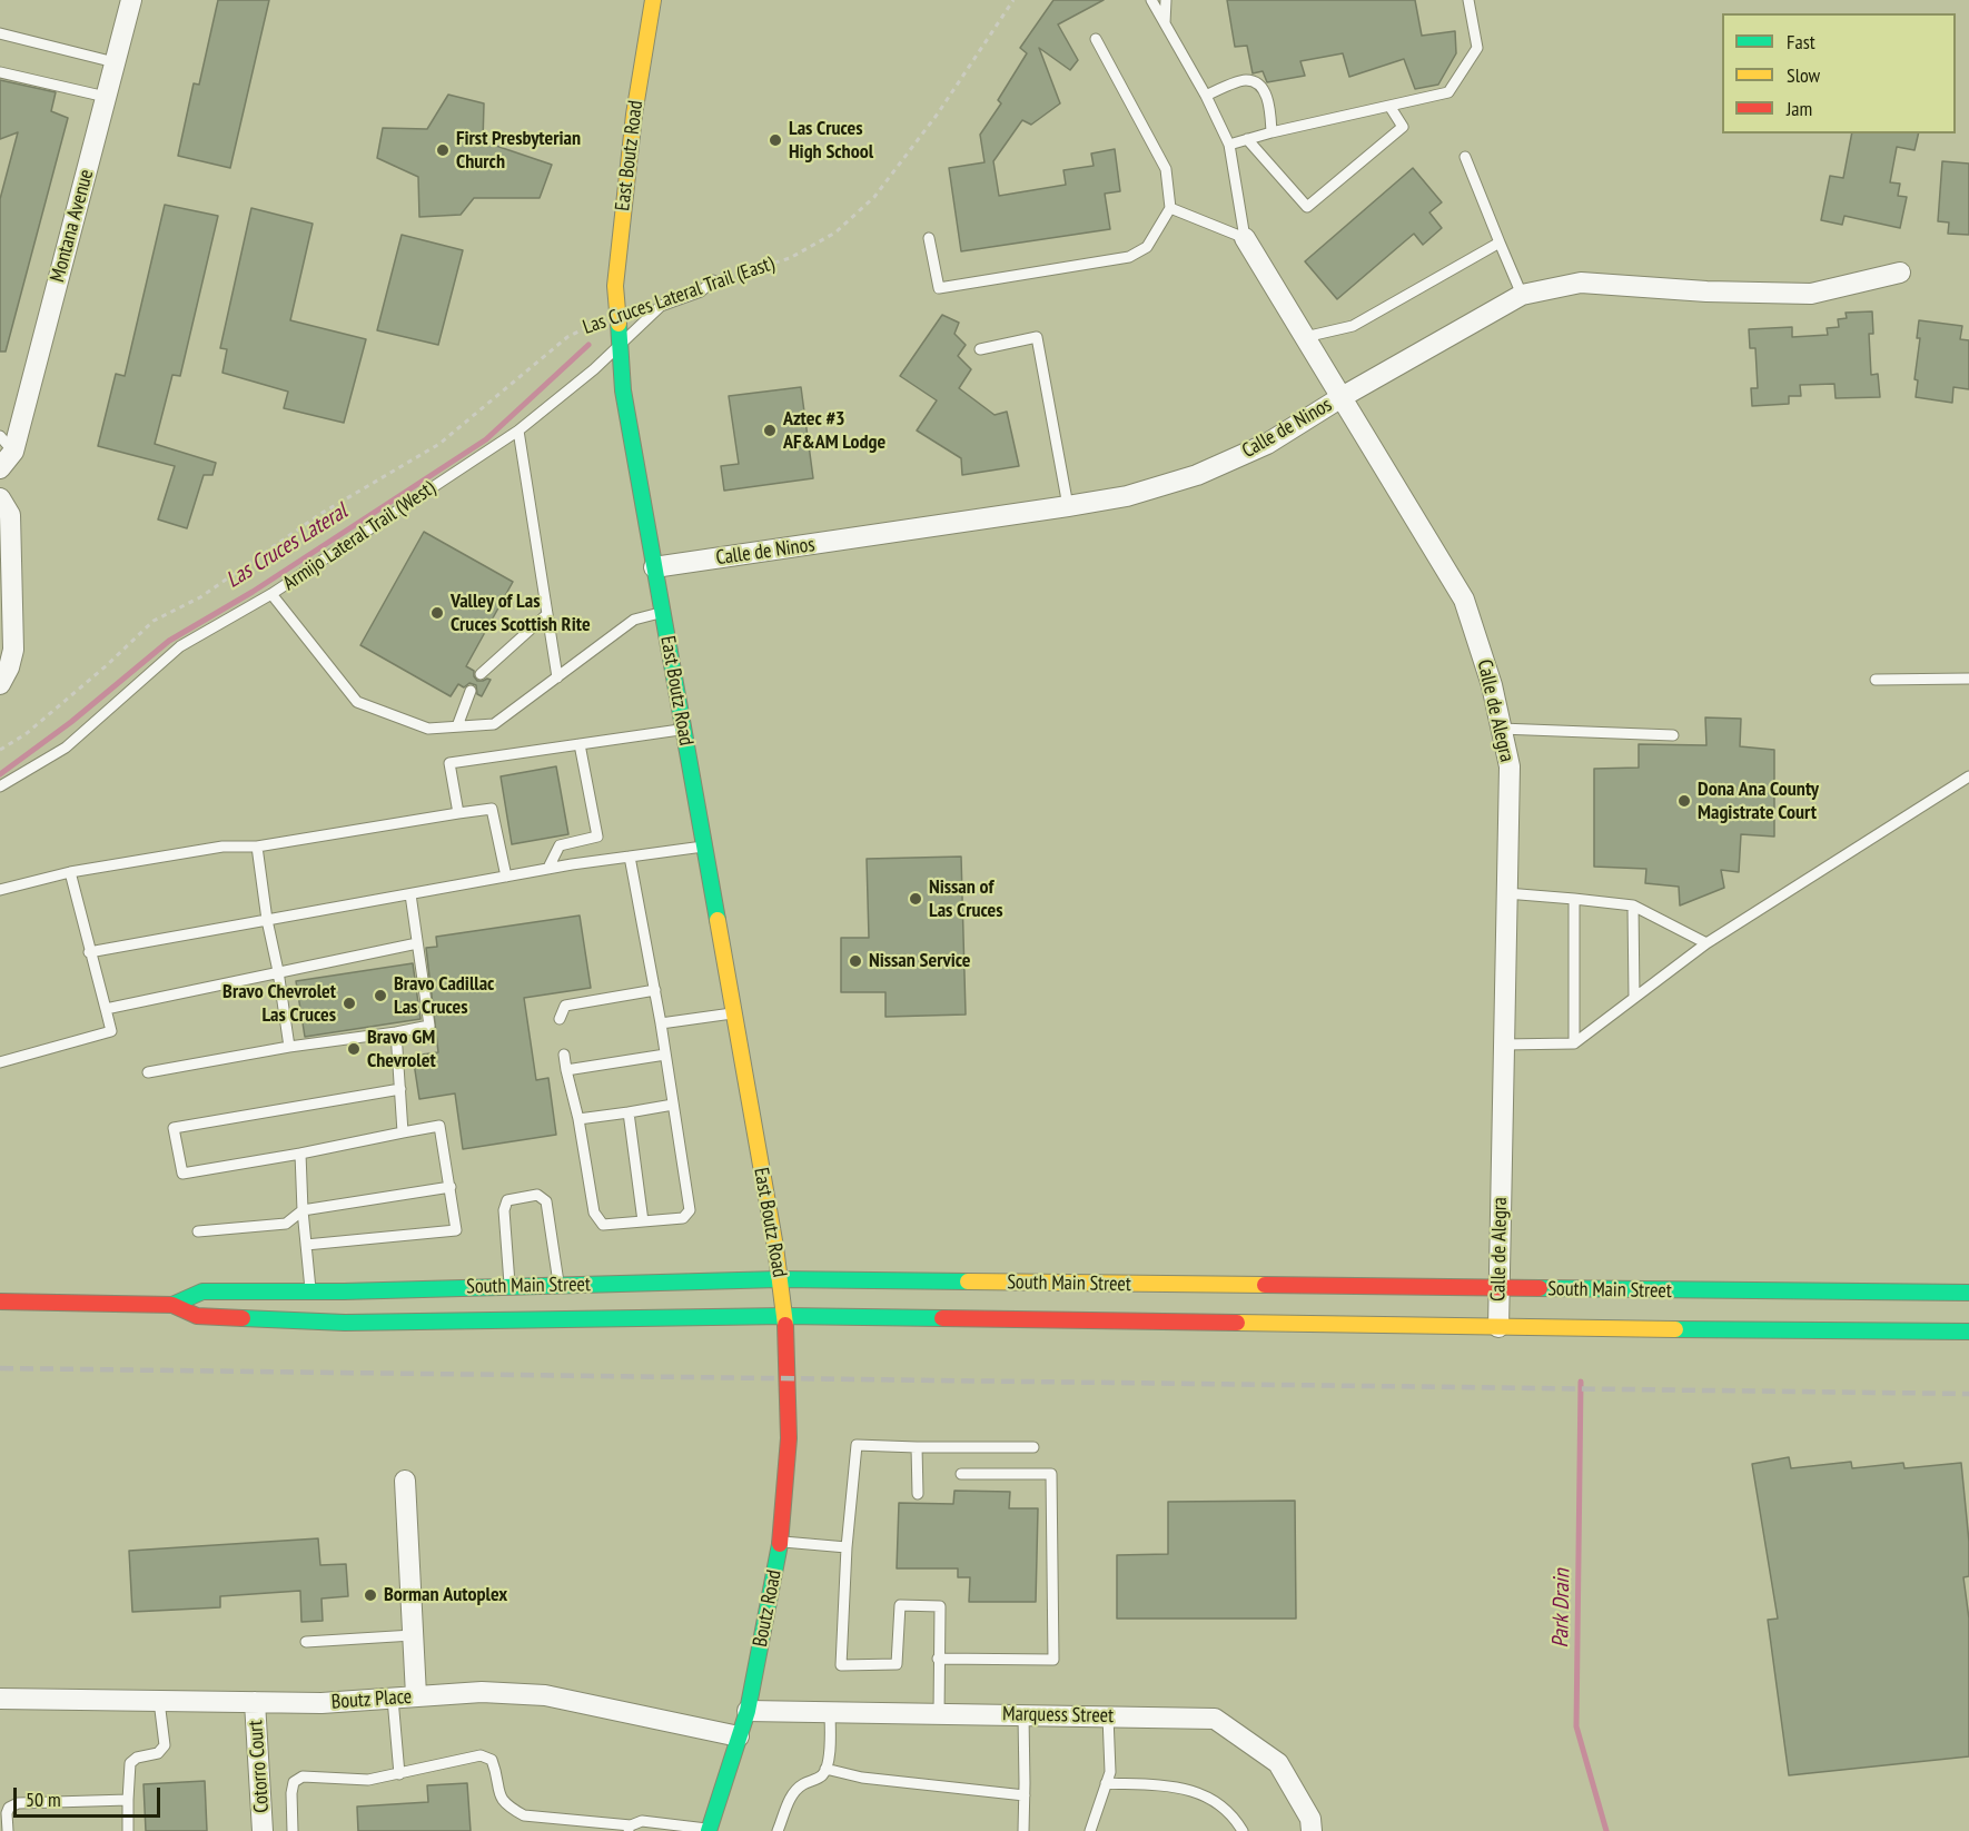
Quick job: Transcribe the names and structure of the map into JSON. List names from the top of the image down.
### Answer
{
  "streets": {
    "main road": ["East Boutz Road", "South Main Street", "Boutz Road"],
    "street": [
      "Montana Avenue",
      "Calle de Ninos",
      "Calle de Alegra",
      "Boutz Place",
      "Marquess Street",
      "Cotorro Court"
    ],
    "lane": ["Armijo Lateral Trail (West)"],
    "path": ["Las Cruces Lateral Trail (East)"]
  },
  "crossings": [
    ["East Boutz Road", "Las Cruces Lateral Trail (East)"],
    ["East Boutz Road", "Calle de Ninos"],
    ["East Boutz Road", "Armijo Lateral Trail (West)"],
    ["East Boutz Road", "South Main Street"],
    ["East Boutz Road", "Boutz Road"],
    ["Las Cruces Lateral Trail (East)", "Armijo Lateral Trail (West)"],
    ["Calle de Ninos", "Calle de Alegra"],
    ["Calle de Alegra", "South Main Street"],
    ["Boutz Road", "Boutz Place"],
    ["Boutz Road", "Marquess Street"],
    ["Boutz Place", "Cotorro Court"]
  ],
  "water": ["Las Cruces Lateral", "Park Drain"],
  "places": [
    "Las Cruces High School",
    "First Presbyterian Church",
    "Aztec #3 AF&AM Lodge",
    "Valley of Las Cruces Scottish Rite",
    "Dona Ana County Magistrate Court",
    "Nissan of Las Cruces",
    "Nissan Service",
    "Bravo Cadillac Las Cruces",
    "Bravo Chevrolet Las Cruces",
    "Bravo GM Chevrolet",
    "Borman Autoplex"
  ],
  "legend": ["Fast", "Slow", "Jam"],
  "scale_bar": "50 m"
}
